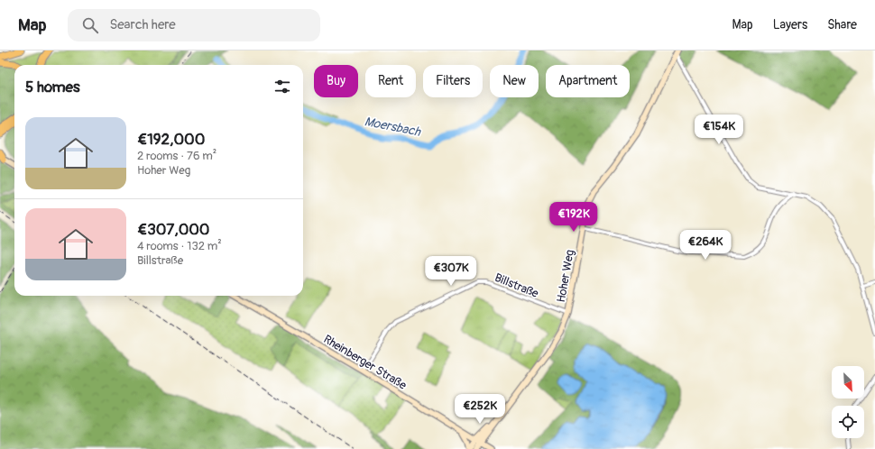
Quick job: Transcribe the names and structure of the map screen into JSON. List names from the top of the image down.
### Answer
{
  "streets": {
    "main road": ["Hoher Weg", "Rheinberger Straße"],
    "street": ["Billstraße"]
  },
  "crossings": [
    ["Hoher Weg", "Billstraße"],
    ["Hoher Weg", "Rheinberger Straße"],
    ["Billstraße", "Rheinberger Straße"]
  ],
  "water": ["Moersbach"],
  "north": "bottom right",
  "page": {
    "header": "Map",
    "search": "Search here",
    "nav": ["Map", "Layers", "Share"],
    "chip": [
      "Buy",
      "Rent",
      "Filters",
      "New",
      "Apartment"
    ],
    "heading": "5 homes",
    "list": [
      {
        "name": "€192,000",
        "note": "2 rooms · 76 m² · Hoher Weg"
      },
      {
        "name": "€307,000",
        "note": "4 rooms · 132 m² · Billstraße"
      }
    ],
    "price": [
      "€154K",
      "€192K",
      "€264K",
      "€307K",
      "€252K"
    ]
  }
}
